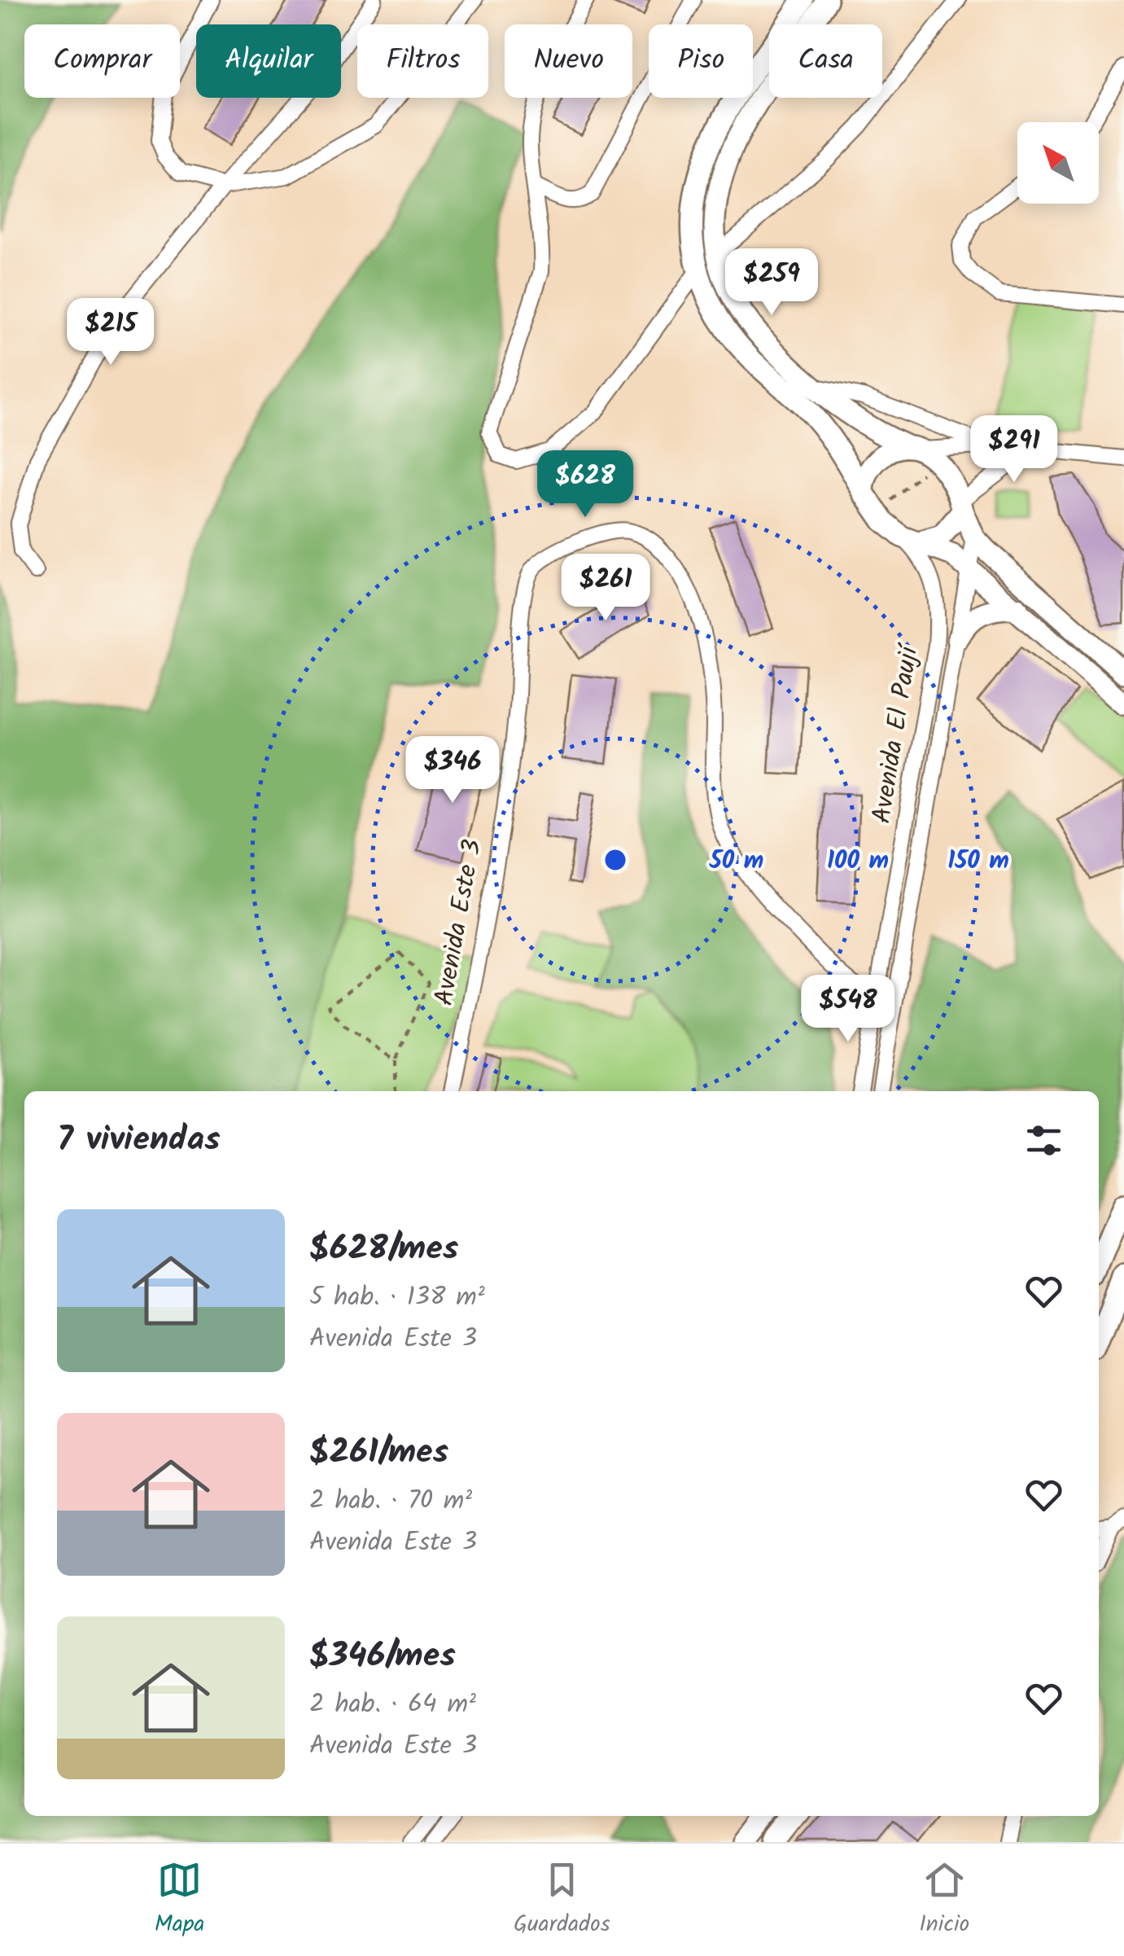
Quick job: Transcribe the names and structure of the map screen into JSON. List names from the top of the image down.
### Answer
{
  "streets": {
    "street": ["Avenida El Paují", "Avenida Este 3"]
  },
  "crossings": [
    ["Avenida El Paují", "Avenida Este 3"]
  ],
  "north": "top left",
  "page": {
    "chip": [
      "Comprar",
      "Alquilar",
      "Filtros",
      "Nuevo",
      "Piso",
      "Casa"
    ],
    "price": [
      "$259",
      "$215",
      "$291",
      "$628",
      "$261",
      "$346",
      "$548"
    ],
    "heading": "7 viviendas",
    "list": [
      {
        "name": "$628/mes",
        "note": "5 hab. · 138 m² · Avenida Este 3"
      },
      {
        "name": "$261/mes",
        "note": "2 hab. · 70 m² · Avenida Este 3"
      },
      {
        "name": "$346/mes",
        "note": "2 hab. · 64 m² · Avenida Este 3"
      }
    ],
    "tabs": ["Mapa", "Guardados", "Inicio"]
  },
  "rings": ["50 m", "100 m", "150 m"]
}
